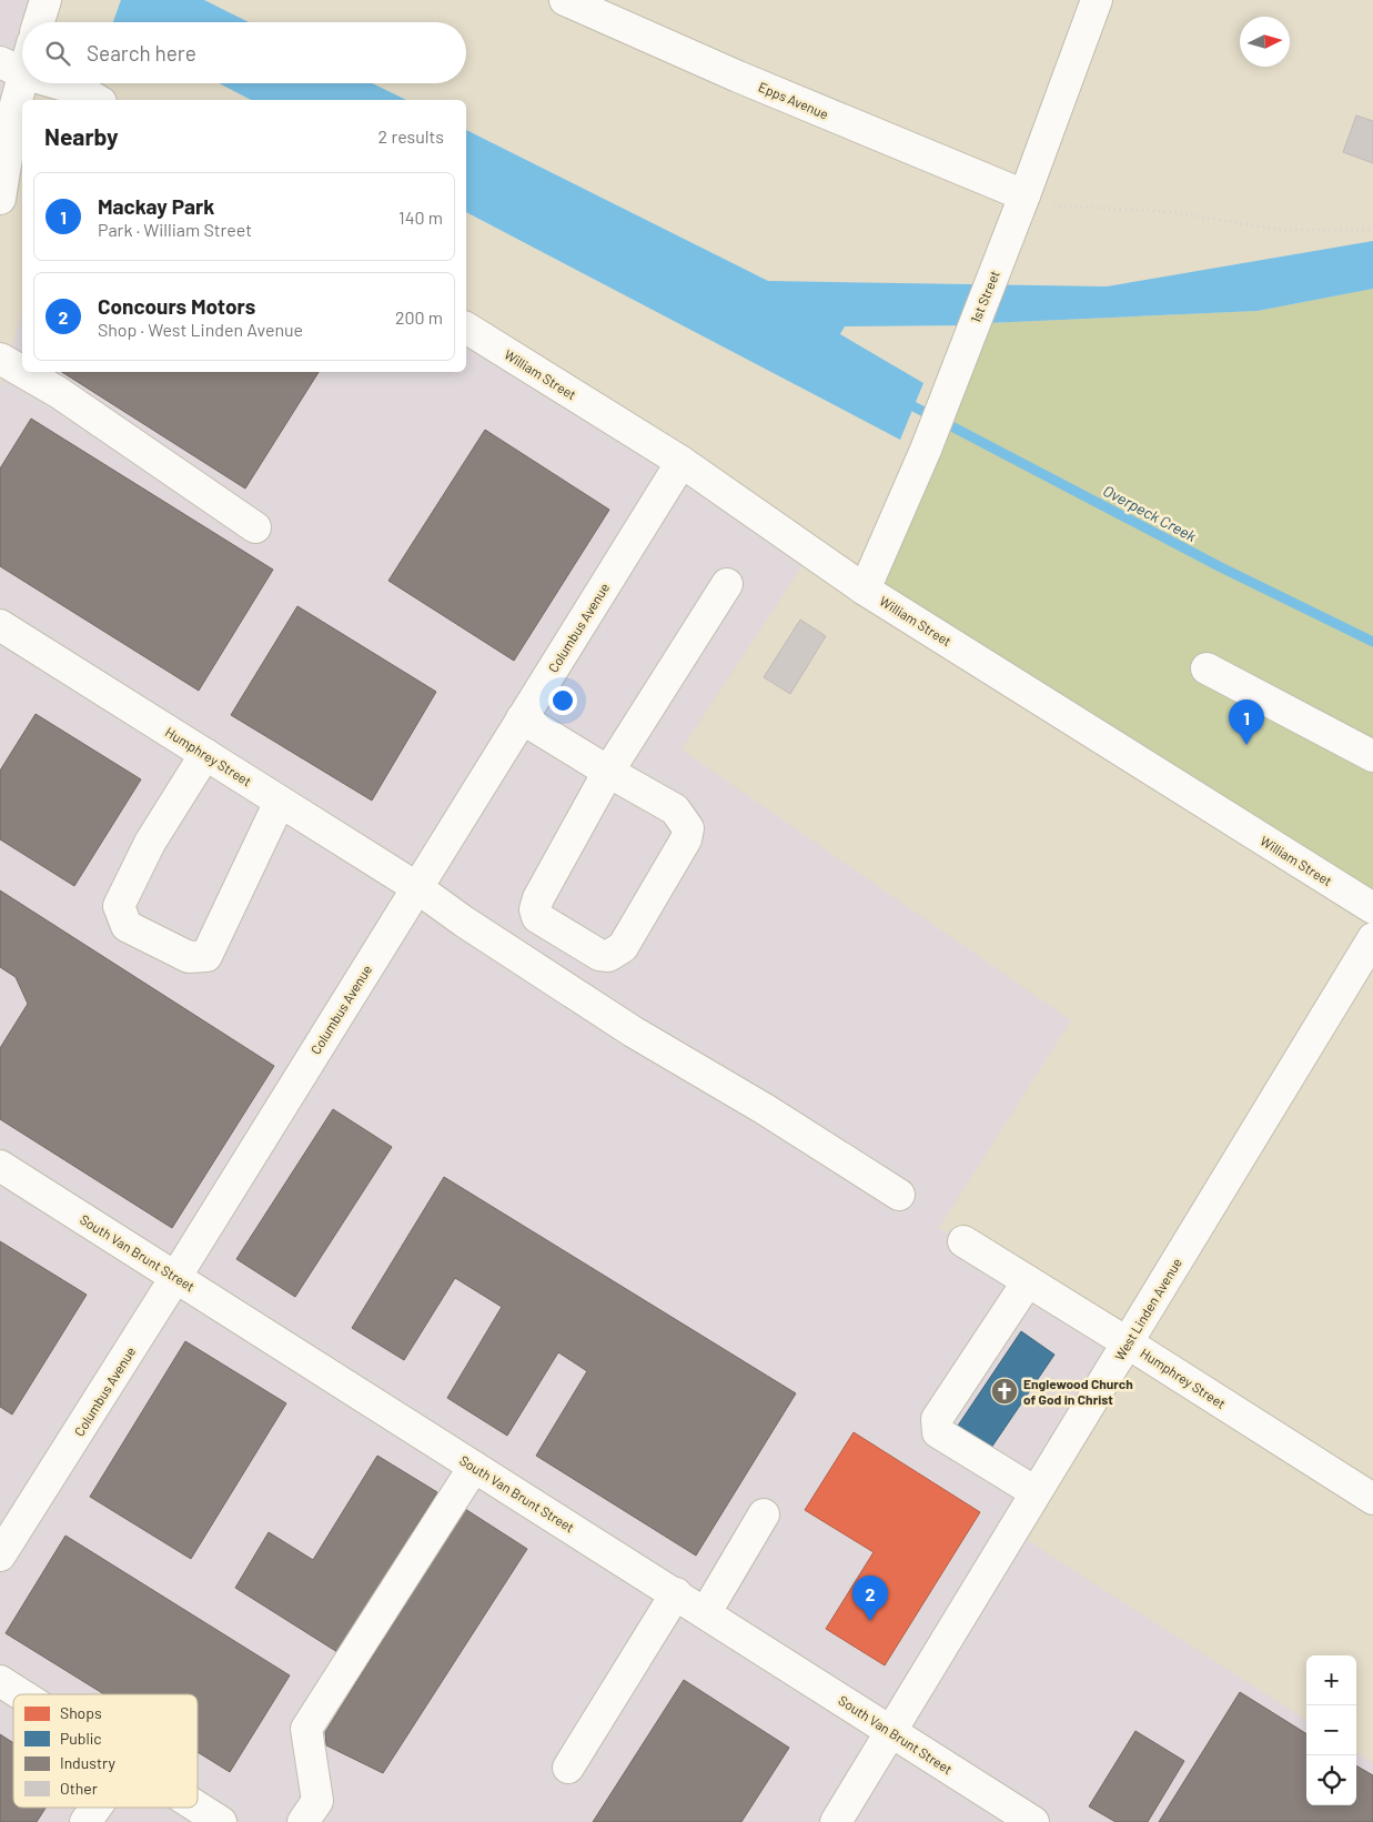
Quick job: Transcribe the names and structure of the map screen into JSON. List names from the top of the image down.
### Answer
{
  "streets": {
    "street": [
      "Epps Avenue",
      "1st Street",
      "William Street",
      "Columbus Avenue",
      "Humphrey Street",
      "South Van Brunt Street",
      "West Linden Avenue"
    ]
  },
  "crossings": [
    ["Epps Avenue", "1st Street"],
    ["1st Street", "William Street"],
    ["William Street", "Columbus Avenue"],
    ["Columbus Avenue", "Humphrey Street"],
    ["Columbus Avenue", "South Van Brunt Street"],
    ["Humphrey Street", "West Linden Avenue"],
    ["South Van Brunt Street", "West Linden Avenue"]
  ],
  "water": ["Overpeck Creek"],
  "places": {
    "church": ["Englewood Church of God in Christ"]
  },
  "legend": [
    "Shops",
    "Public",
    "Industry",
    "Other"
  ],
  "north": "right",
  "page": {
    "search": "Search here",
    "heading": ["Nearby", "2 results"],
    "list": [
      {
        "mark": "1",
        "name": "Mackay Park",
        "note": "Park · William Street",
        "value": "140 m"
      },
      {
        "mark": "2",
        "name": "Concours Motors",
        "note": "Shop · West Linden Avenue",
        "value": "200 m"
      }
    ],
    "pins": ["1", "2"],
    "map_buttons": ["+", "−"]
  }
}
